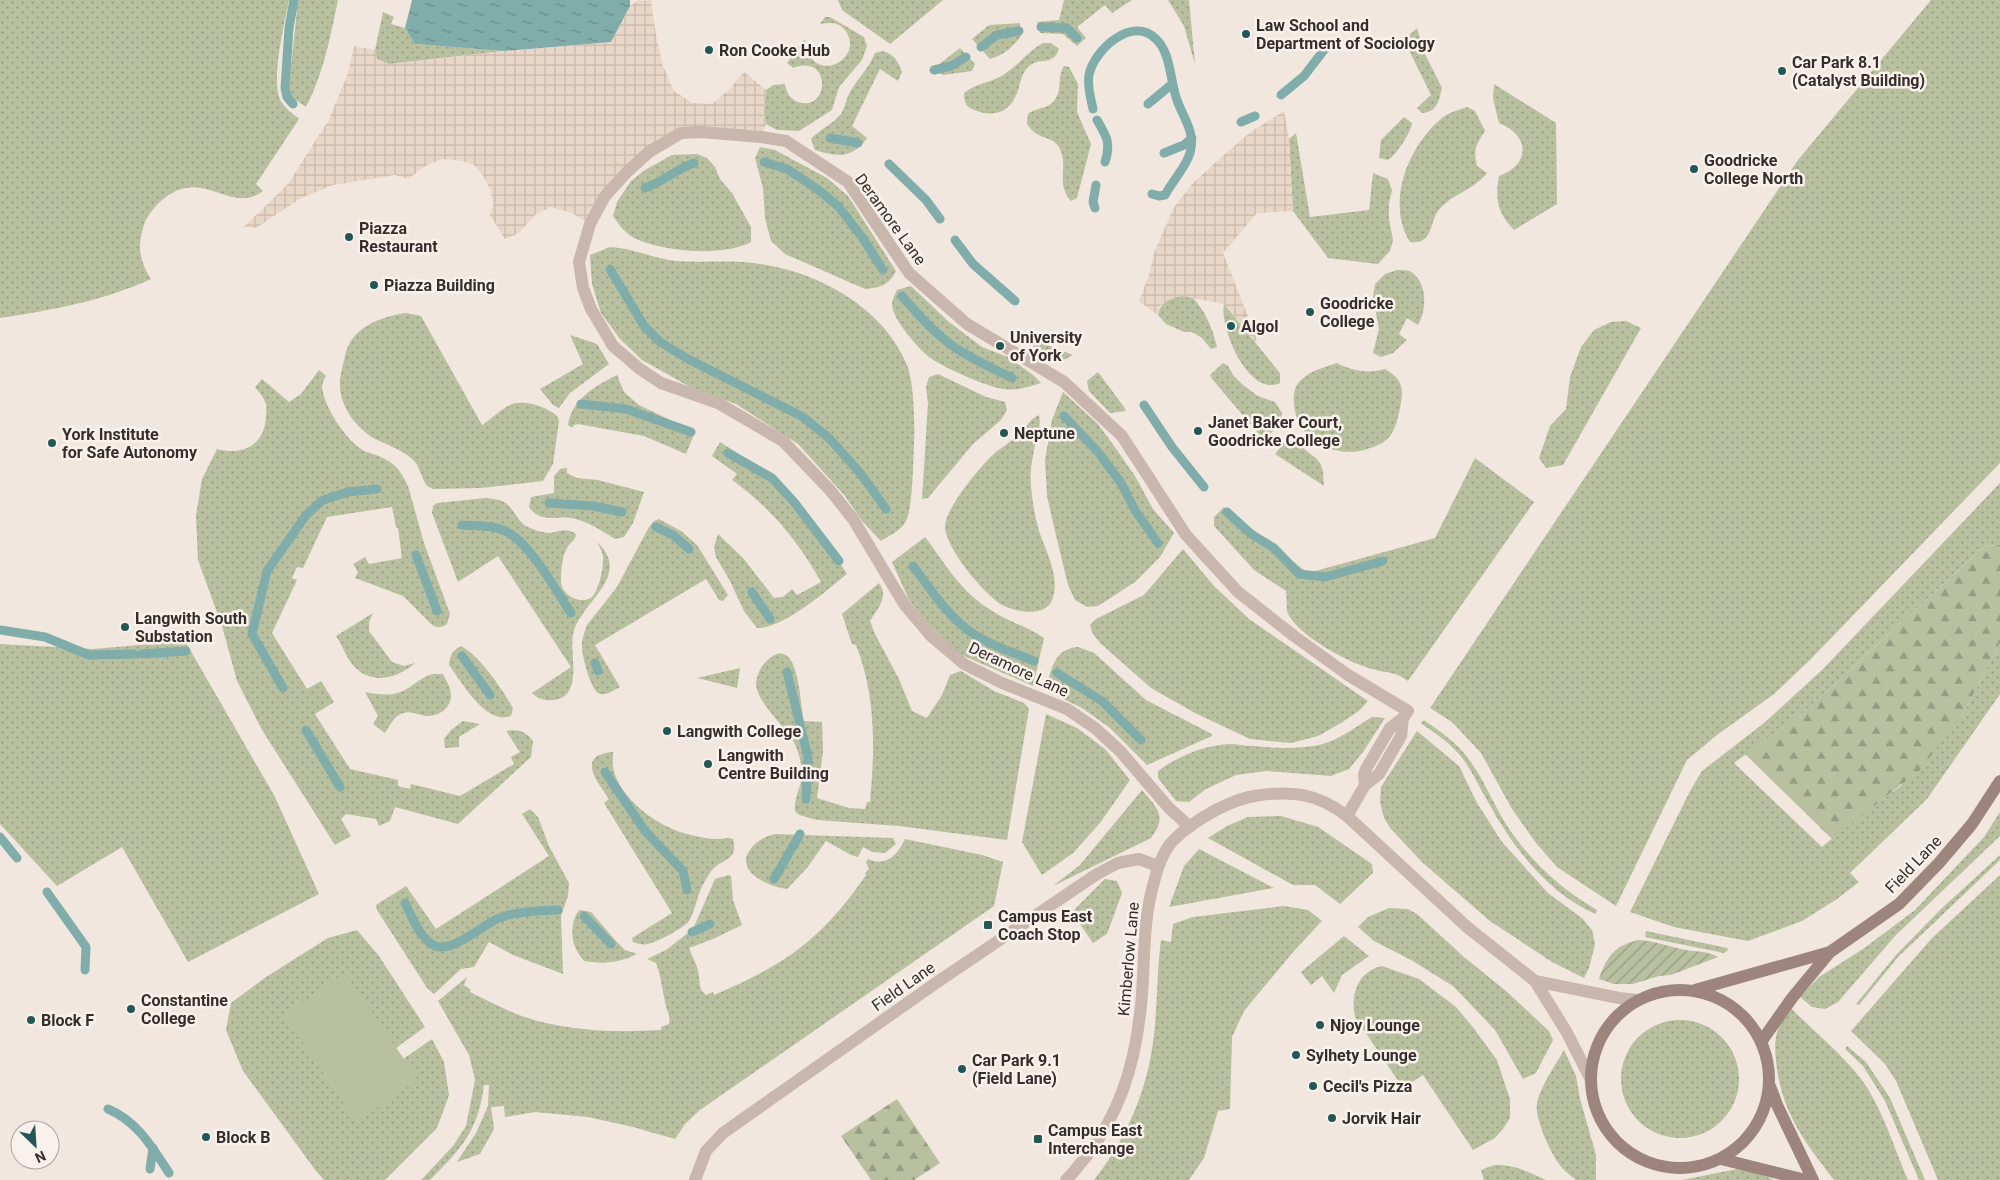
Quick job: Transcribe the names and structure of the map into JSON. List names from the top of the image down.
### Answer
{
  "streets": {
    "street": ["Deramore Lane", "Field Lane", "Kimberlow Lane"]
  },
  "crossings": [
    ["Deramore Lane", "Kimberlow Lane"],
    ["Field Lane", "Kimberlow Lane"]
  ],
  "places": {
    "other": [
      "Law School and Department of Sociology",
      "Ron Cooke Hub",
      "Car Park 8.1 (Catalyst Building)",
      "Goodricke College North",
      "Piazza Restaurant",
      "Piazza Building",
      "Goodricke College",
      "Algol",
      "University of York",
      "Janet Baker Court, Goodricke College",
      "Neptune",
      "York Institute for Safe Autonomy",
      "Langwith South Substation",
      "Langwith College",
      "Langwith Centre Building",
      "Constantine College",
      "Block F",
      "Njoy Lounge",
      "Sylhety Lounge",
      "Car Park 9.1 (Field Lane)",
      "Cecil's Pizza",
      "Jorvik Hair",
      "Block B"
    ],
    "transit": ["Campus East Coach Stop", "Campus East Interchange"]
  },
  "north": "bottom right"
}
